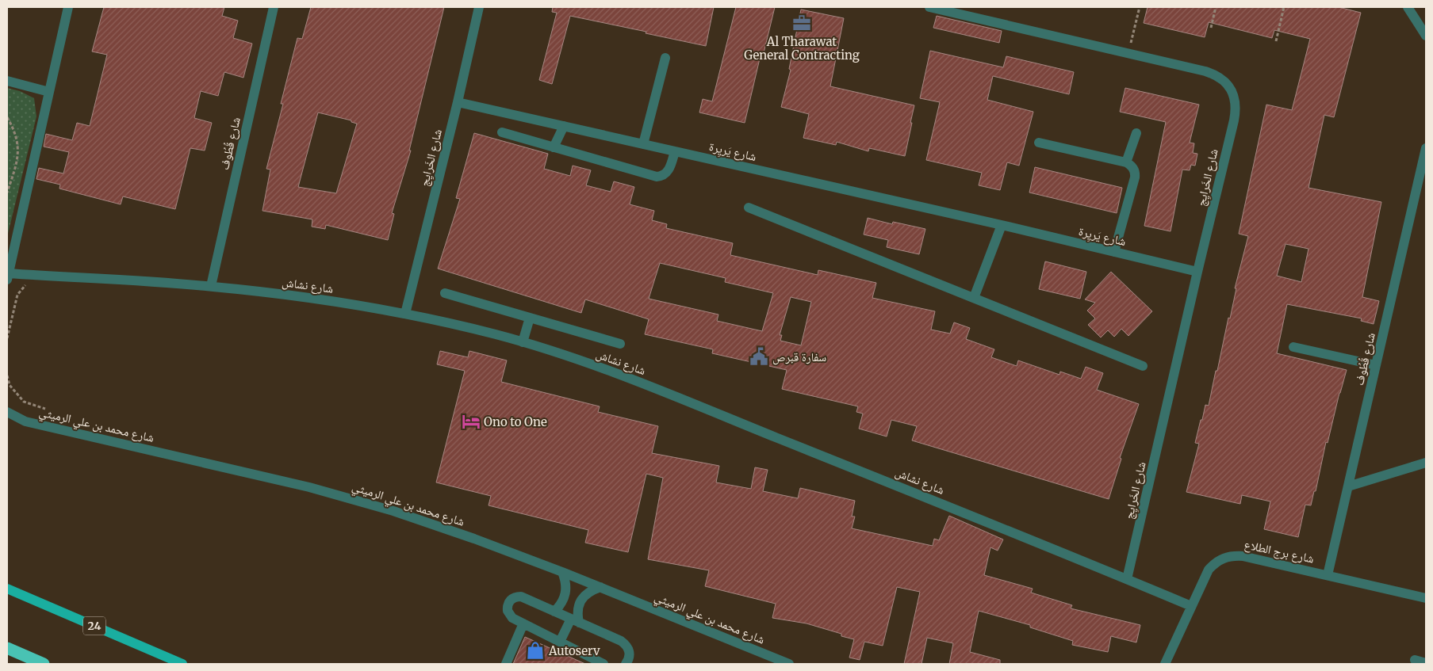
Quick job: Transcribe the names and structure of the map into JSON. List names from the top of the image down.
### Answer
{
  "streets": {
    "main road": ["24"],
    "street": [
      "شارع قُطُوف",
      "شارع يَريِرة",
      "شارع الخَرايِج",
      "شارع نشاش",
      "شارع محمد بن علي الرميثي",
      "شارع برج الطلاع"
    ]
  },
  "crossings": [
    ["شارع قُطُوف", "شارع نشاش"],
    ["شارع قُطُوف", "شارع برج الطلاع"],
    ["شارع يَريِرة", "شارع الخَرايِج"],
    ["شارع الخَرايِج", "شارع نشاش"],
    ["شارع نشاش", "شارع برج الطلاع"]
  ],
  "places": {
    "office": ["Al Tharawat General Contracting"],
    "public building": ["سفارة قبرص"],
    "hotel": ["Ono to One"],
    "shop": ["Autoserv"]
  }
}
